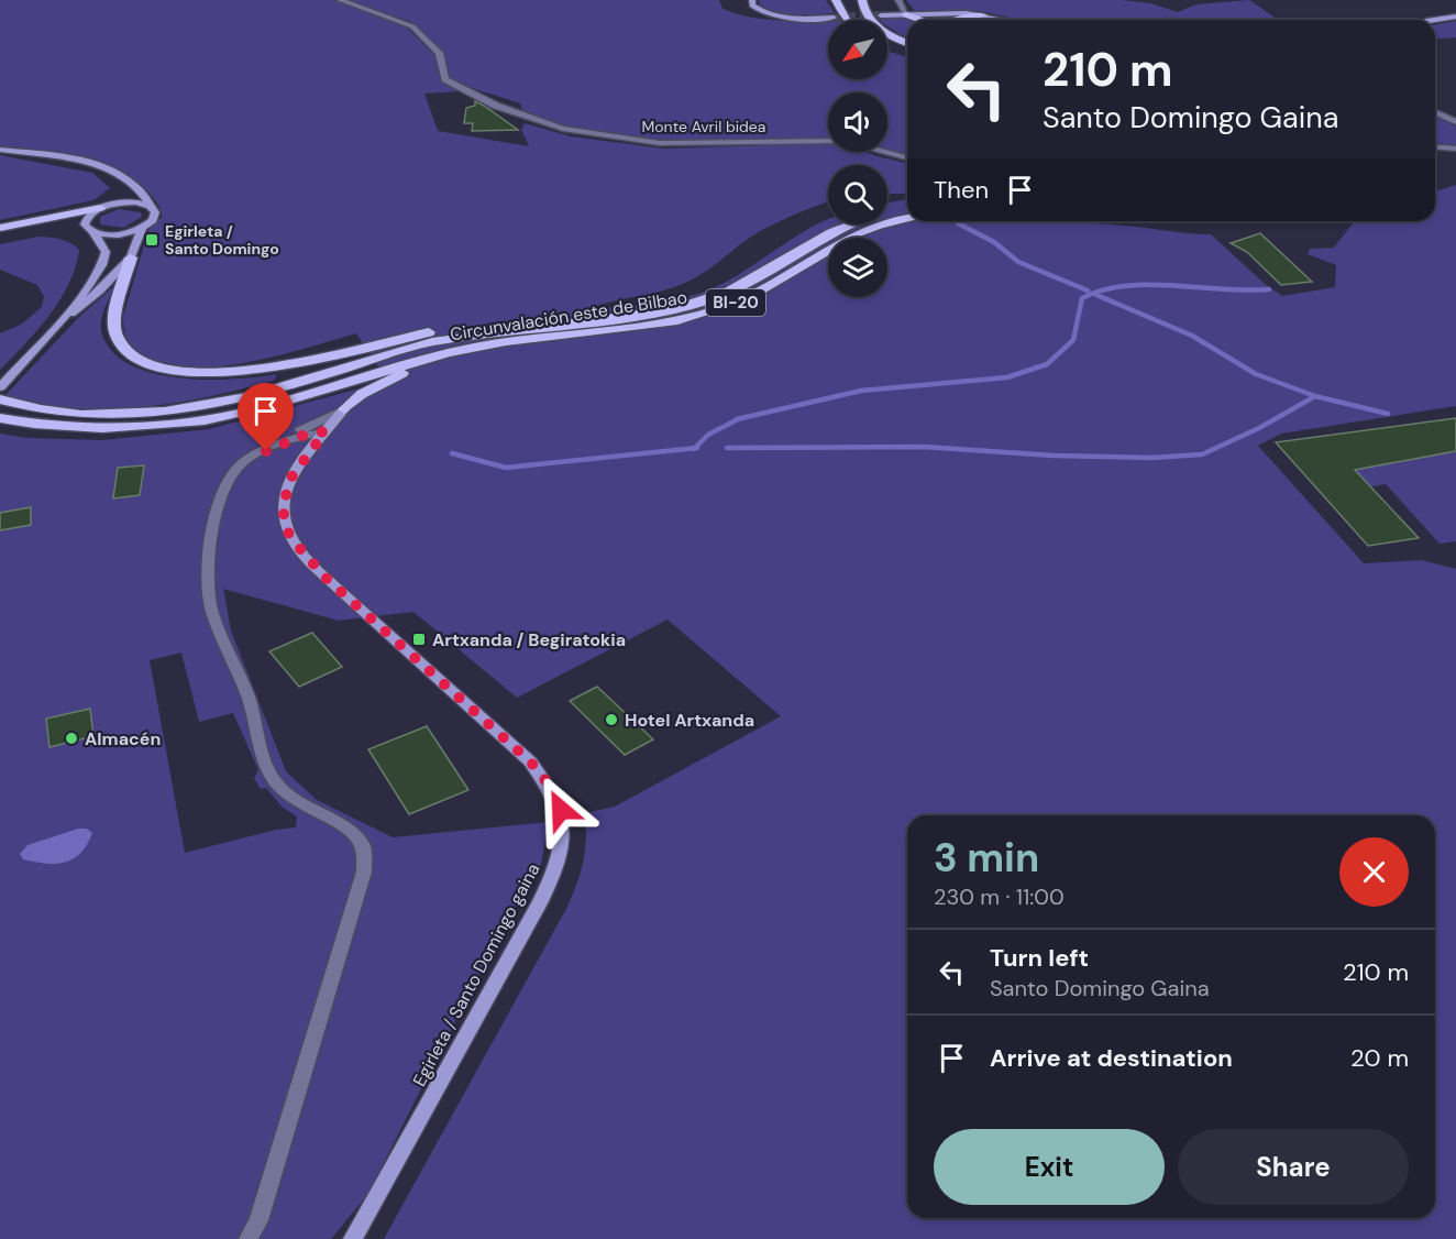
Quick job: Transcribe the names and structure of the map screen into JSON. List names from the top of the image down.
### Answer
{
  "streets": {
    "main road": ["BI-20", "Circunvalación este de Bilbao"],
    "street": ["Monte Avril bidea", "Egirleta / Santo Domingo gaina"]
  },
  "places": {
    "transit": ["Egirleta / Santo Domingo", "Artxanda / Begiratokia"],
    "other": ["Hotel Artxanda", "Almacén"]
  },
  "north": "bottom left",
  "page": {
    "turn": ["210 m", "Santo Domingo Gaina"],
    "then": "Then",
    "heading": ["3 min", "230 m · 11:00"],
    "list": [
      {
        "name": "Turn left",
        "note": "Santo Domingo Gaina",
        "value": "210 m"
      },
      {
        "name": "Arrive at destination",
        "value": "20 m"
      }
    ],
    "buttons": ["Exit", "Share"]
  }
}
